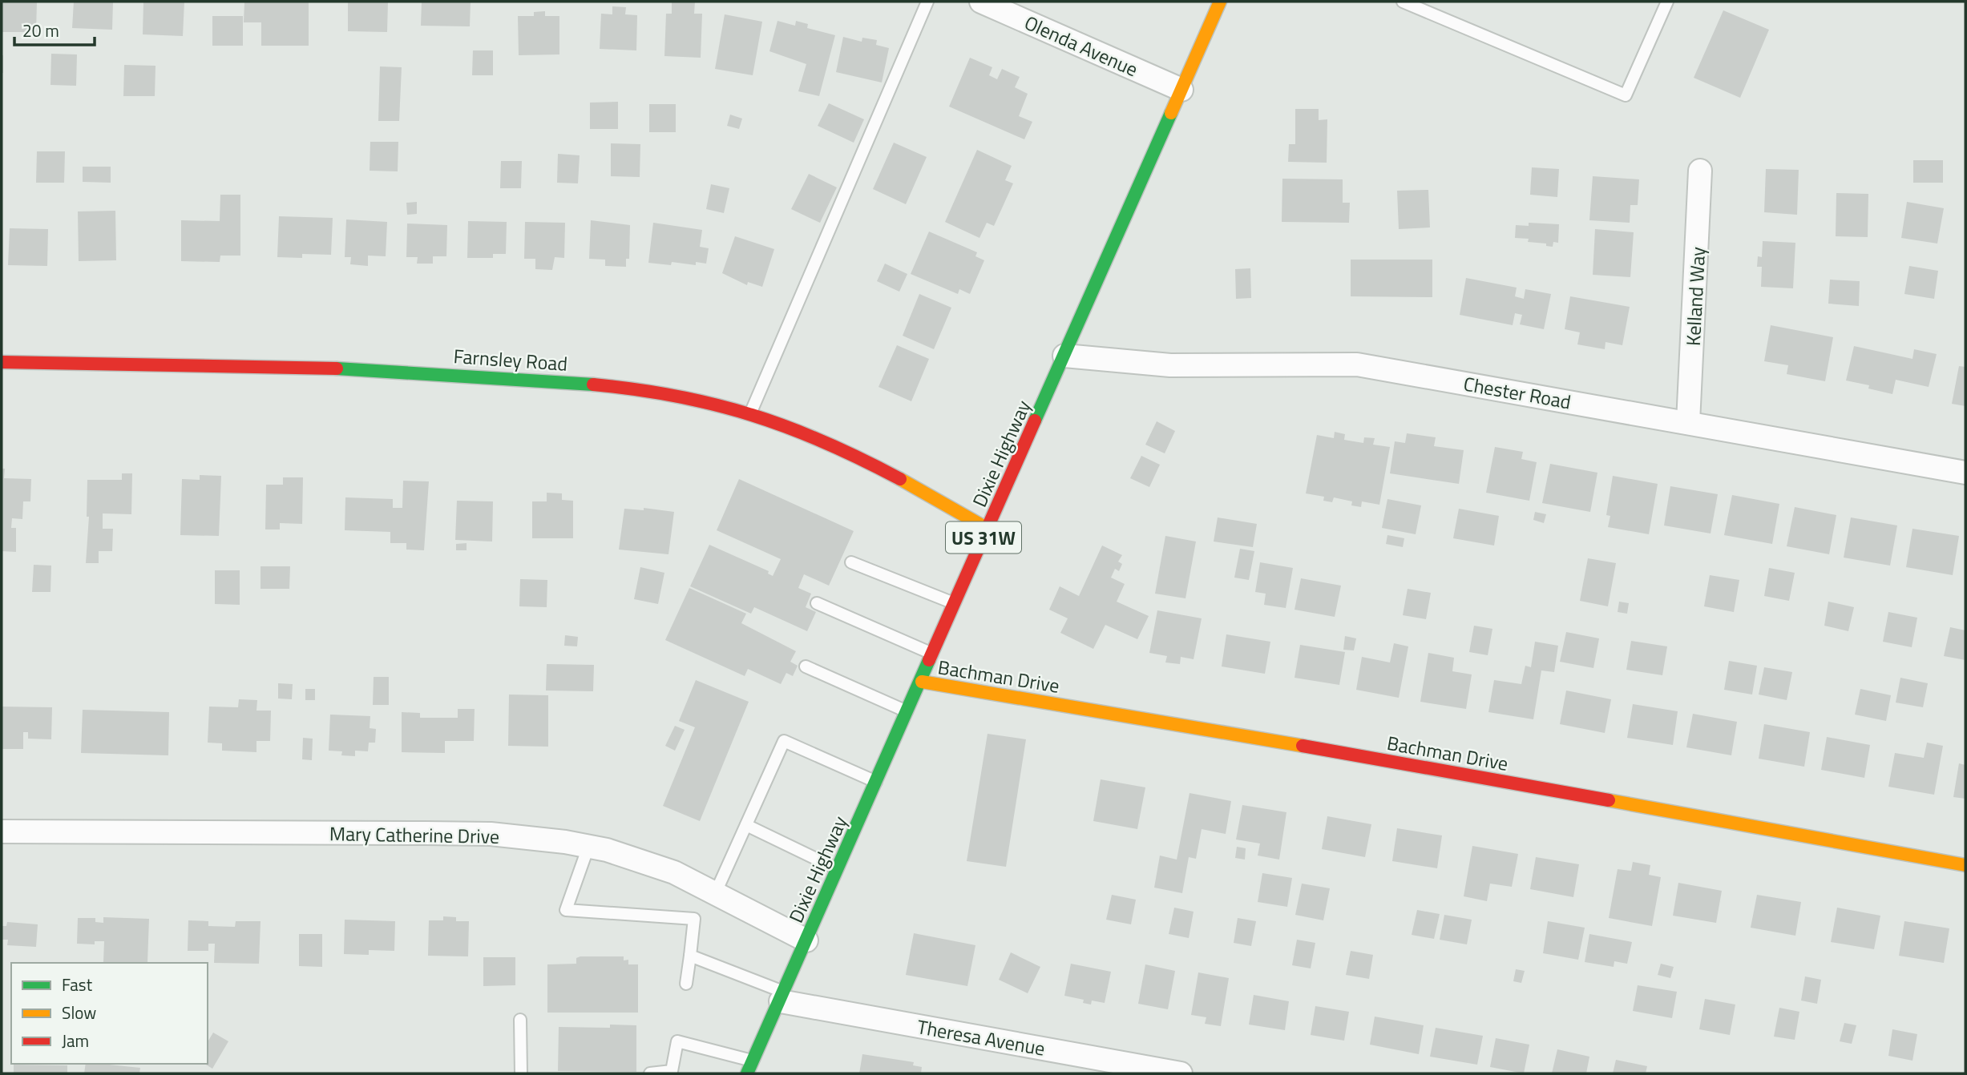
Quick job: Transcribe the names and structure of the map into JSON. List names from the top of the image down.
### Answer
{
  "streets": {
    "street": [
      "Olenda Avenue",
      "Kelland Way",
      "Farnsley Road",
      "Chester Road",
      "Dixie Highway",
      "US 31W",
      "Bachman Drive",
      "Mary Catherine Drive",
      "Theresa Avenue"
    ]
  },
  "crossings": [
    ["Olenda Avenue", "Dixie Highway"],
    ["Kelland Way", "Chester Road"],
    ["Farnsley Road", "Dixie Highway"],
    ["Chester Road", "Dixie Highway"],
    ["Dixie Highway", "Bachman Drive"],
    ["Dixie Highway", "Mary Catherine Drive"],
    ["Dixie Highway", "Theresa Avenue"]
  ],
  "legend": ["Fast", "Slow", "Jam"],
  "scale_bar": "20 m"
}
